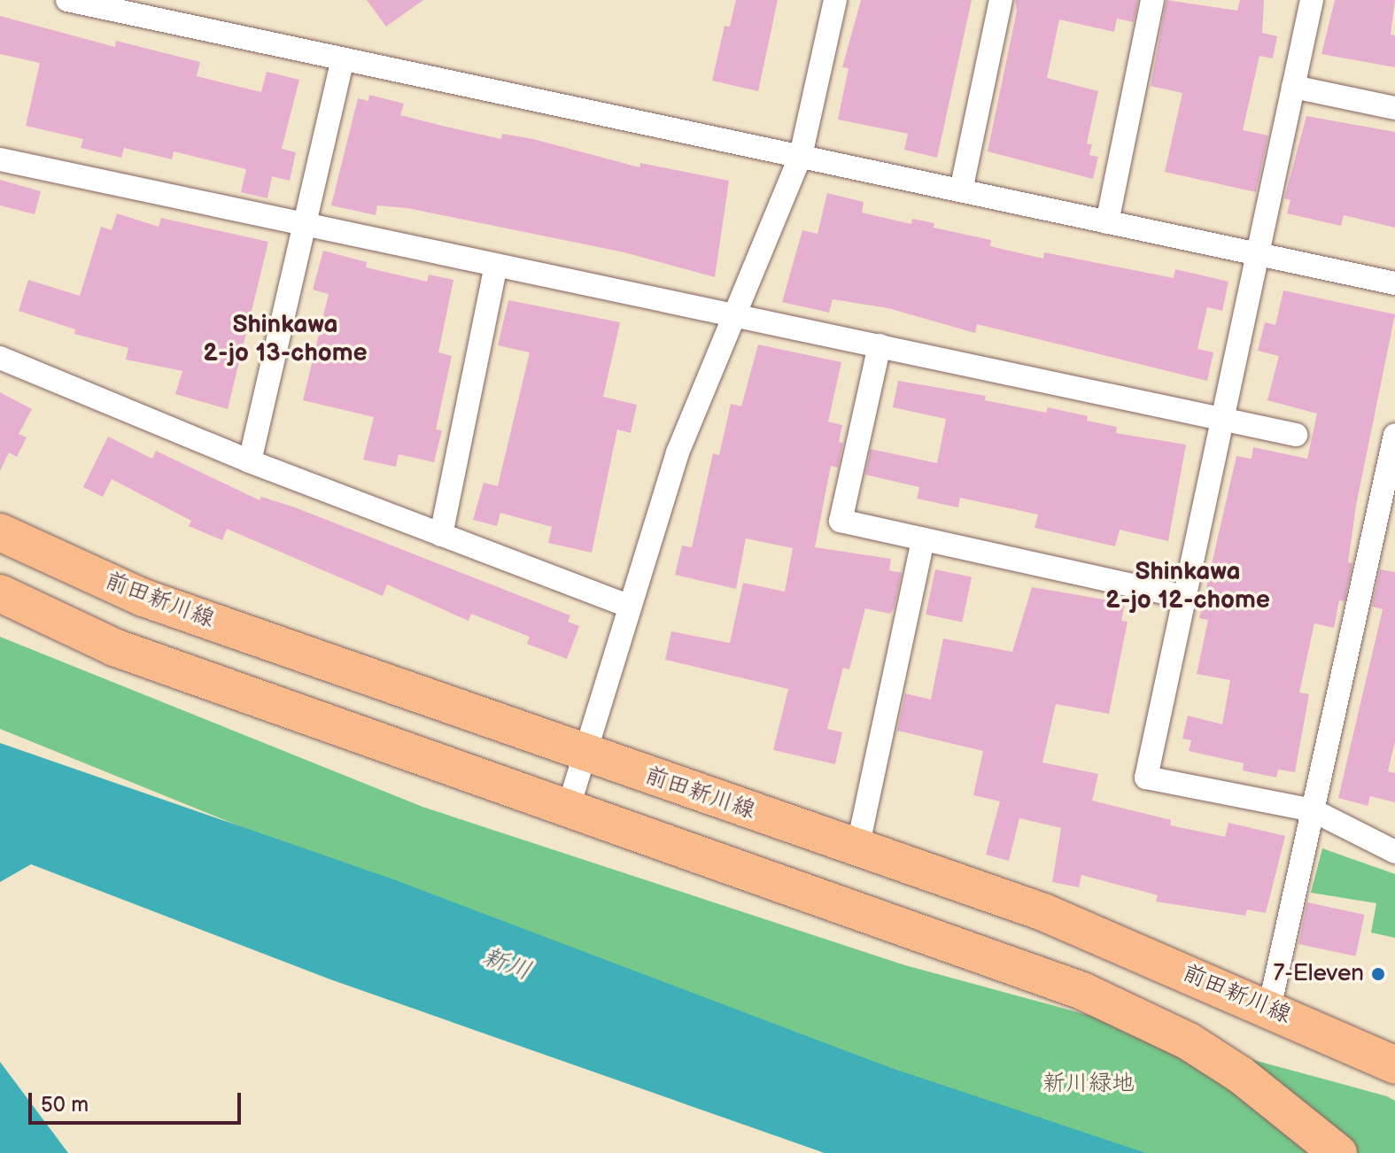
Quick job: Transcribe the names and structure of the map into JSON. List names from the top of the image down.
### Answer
{
  "streets": {
    "main road": ["前田新川線"]
  },
  "districts": ["Shinkawa 2-jo 13-chome", "Shinkawa 2-jo 12-chome"],
  "water": ["新川"],
  "parks": ["新川緑地"],
  "places": ["7-Eleven"],
  "scale_bar": "50 m"
}
